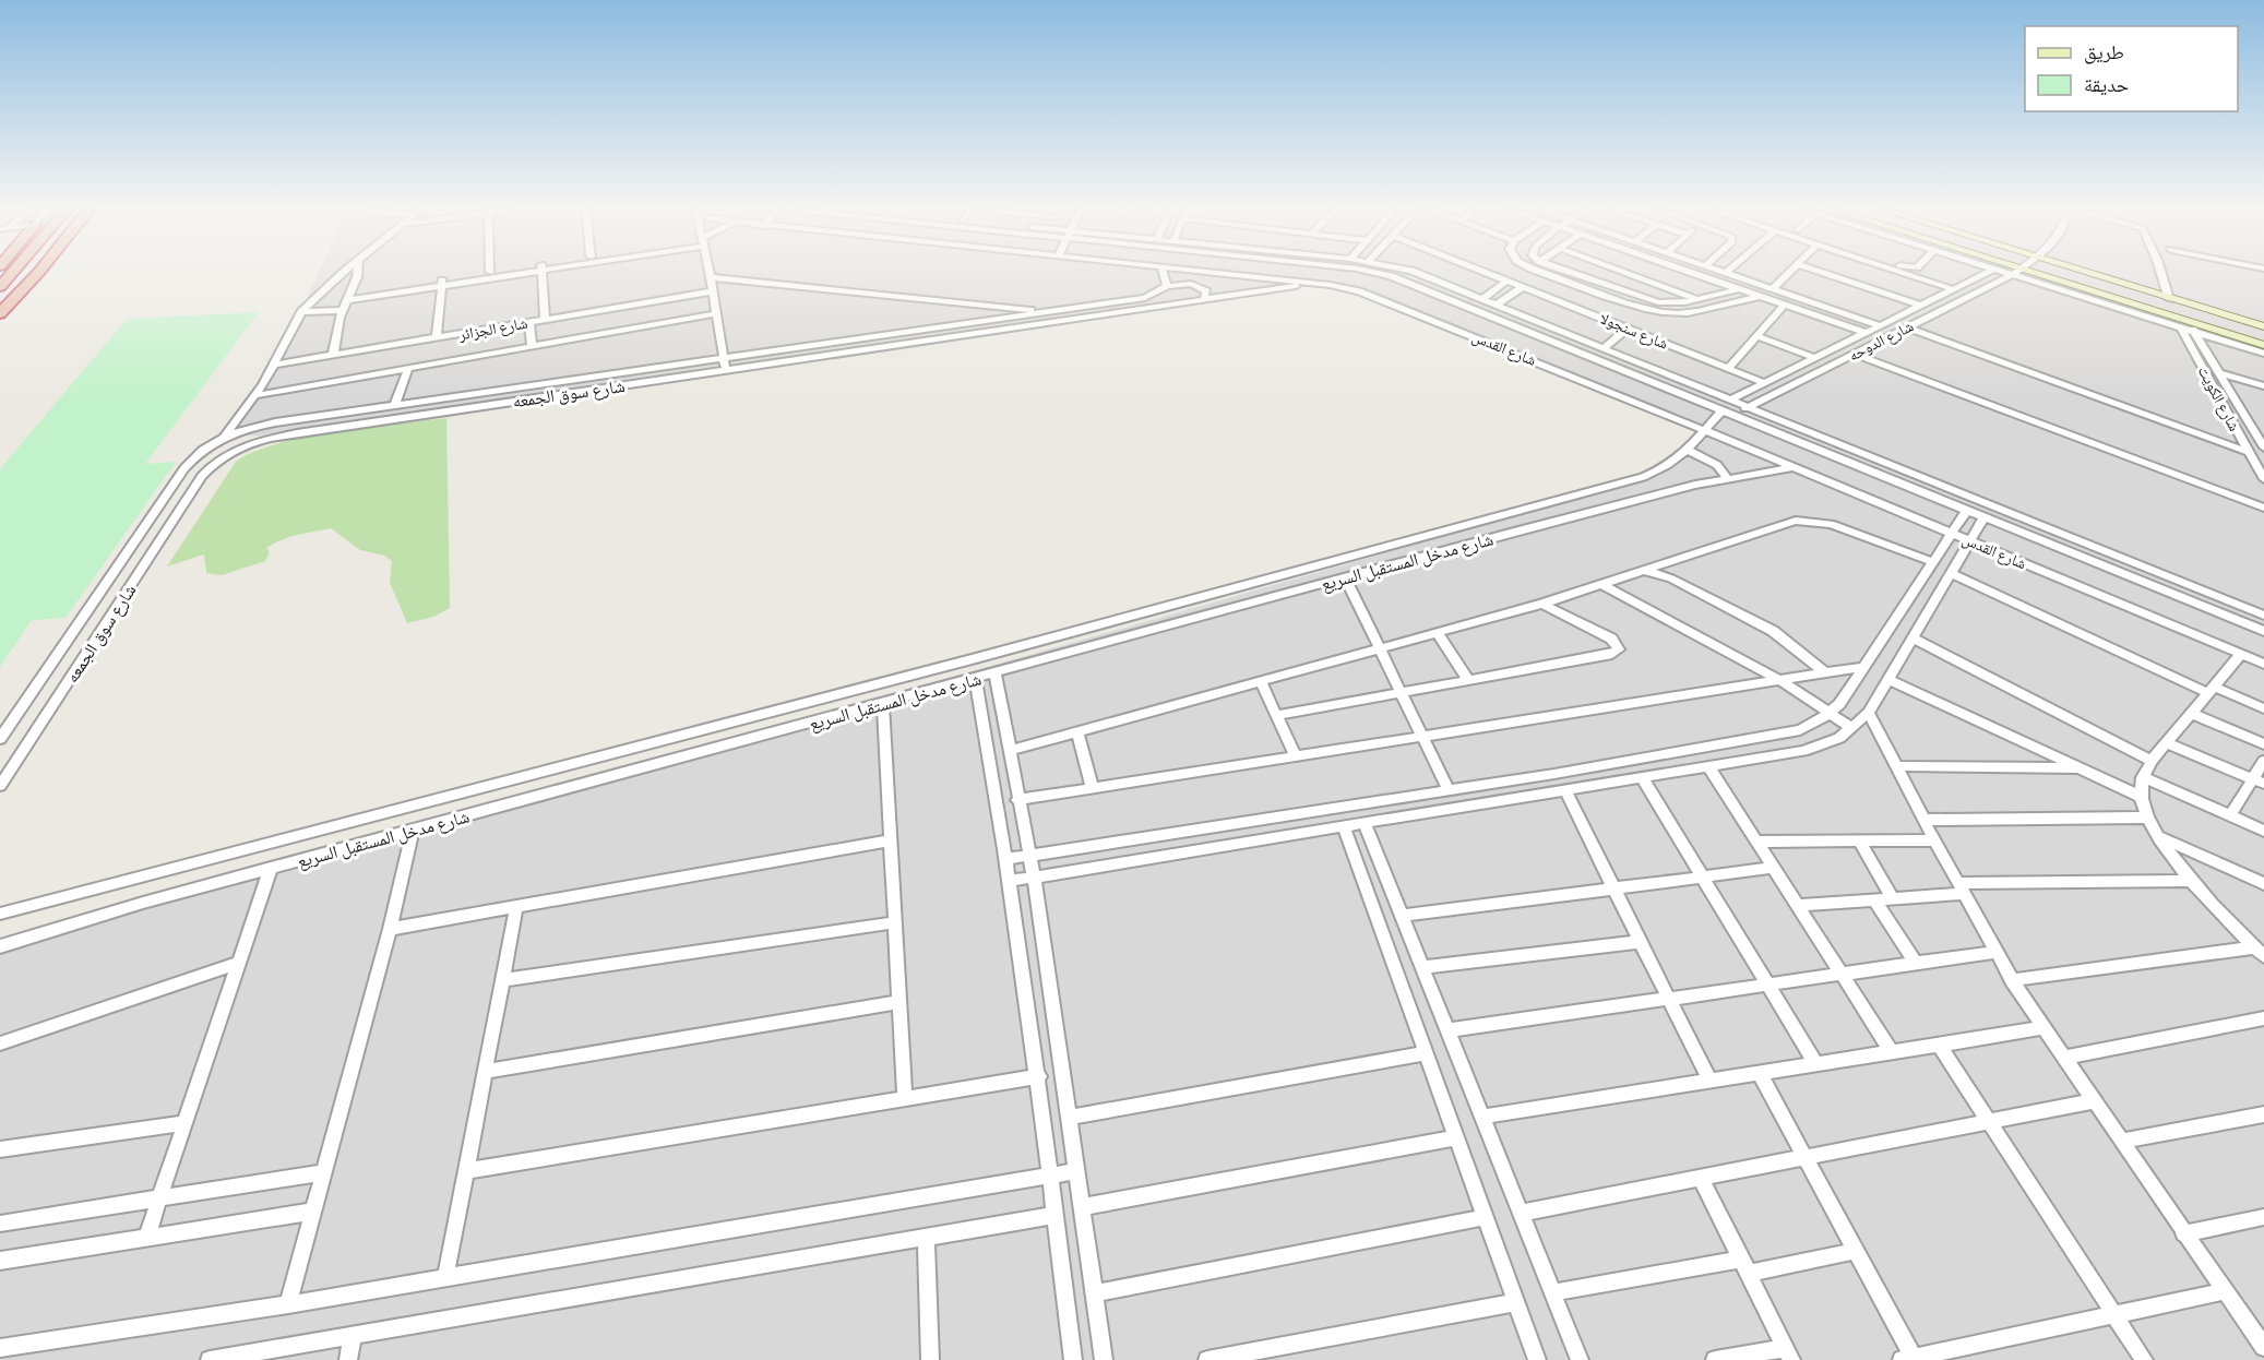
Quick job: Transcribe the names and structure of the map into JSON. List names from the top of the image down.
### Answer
{
  "streets": {
    "street": [
      "شارع الجزائر",
      "شارع سنجولا",
      "شارع الدوحه",
      "شارع القدس",
      "شارع سوق الجمعه",
      "شارع الكويت",
      "شارع مدخل المستقبل السريع"
    ]
  },
  "crossings": [
    ["شارع سنجولا", "شارع الدوحه"],
    ["شارع الدوحه", "شارع القدس"],
    ["شارع القدس", "شارع سوق الجمعه"],
    ["شارع القدس", "شارع مدخل المستقبل السريع"]
  ],
  "legend": ["طريق", "حديقة"]
}
